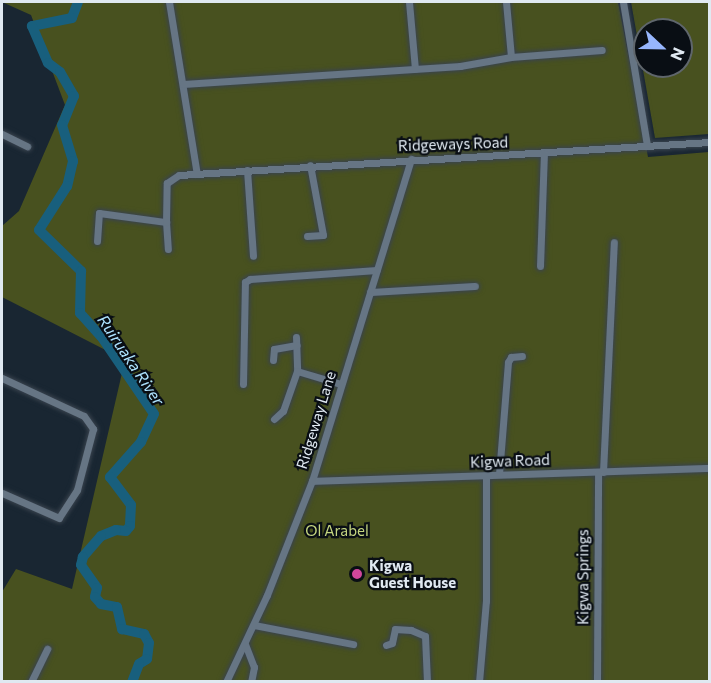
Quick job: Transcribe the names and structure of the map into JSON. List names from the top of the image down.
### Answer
{
  "streets": {
    "street": [
      "Ridgeways Road",
      "Ridgeway Lane",
      "Kigwa Road",
      "Kigwa Springs"
    ]
  },
  "crossings": [
    ["Ridgeways Road", "Ridgeway Lane"],
    ["Ridgeway Lane", "Kigwa Road"],
    ["Kigwa Road", "Kigwa Springs"]
  ],
  "water": ["Ruiruaka River"],
  "parks": ["Ol Arabel"],
  "places": ["Kigwa Guest House"],
  "north": "right"
}
